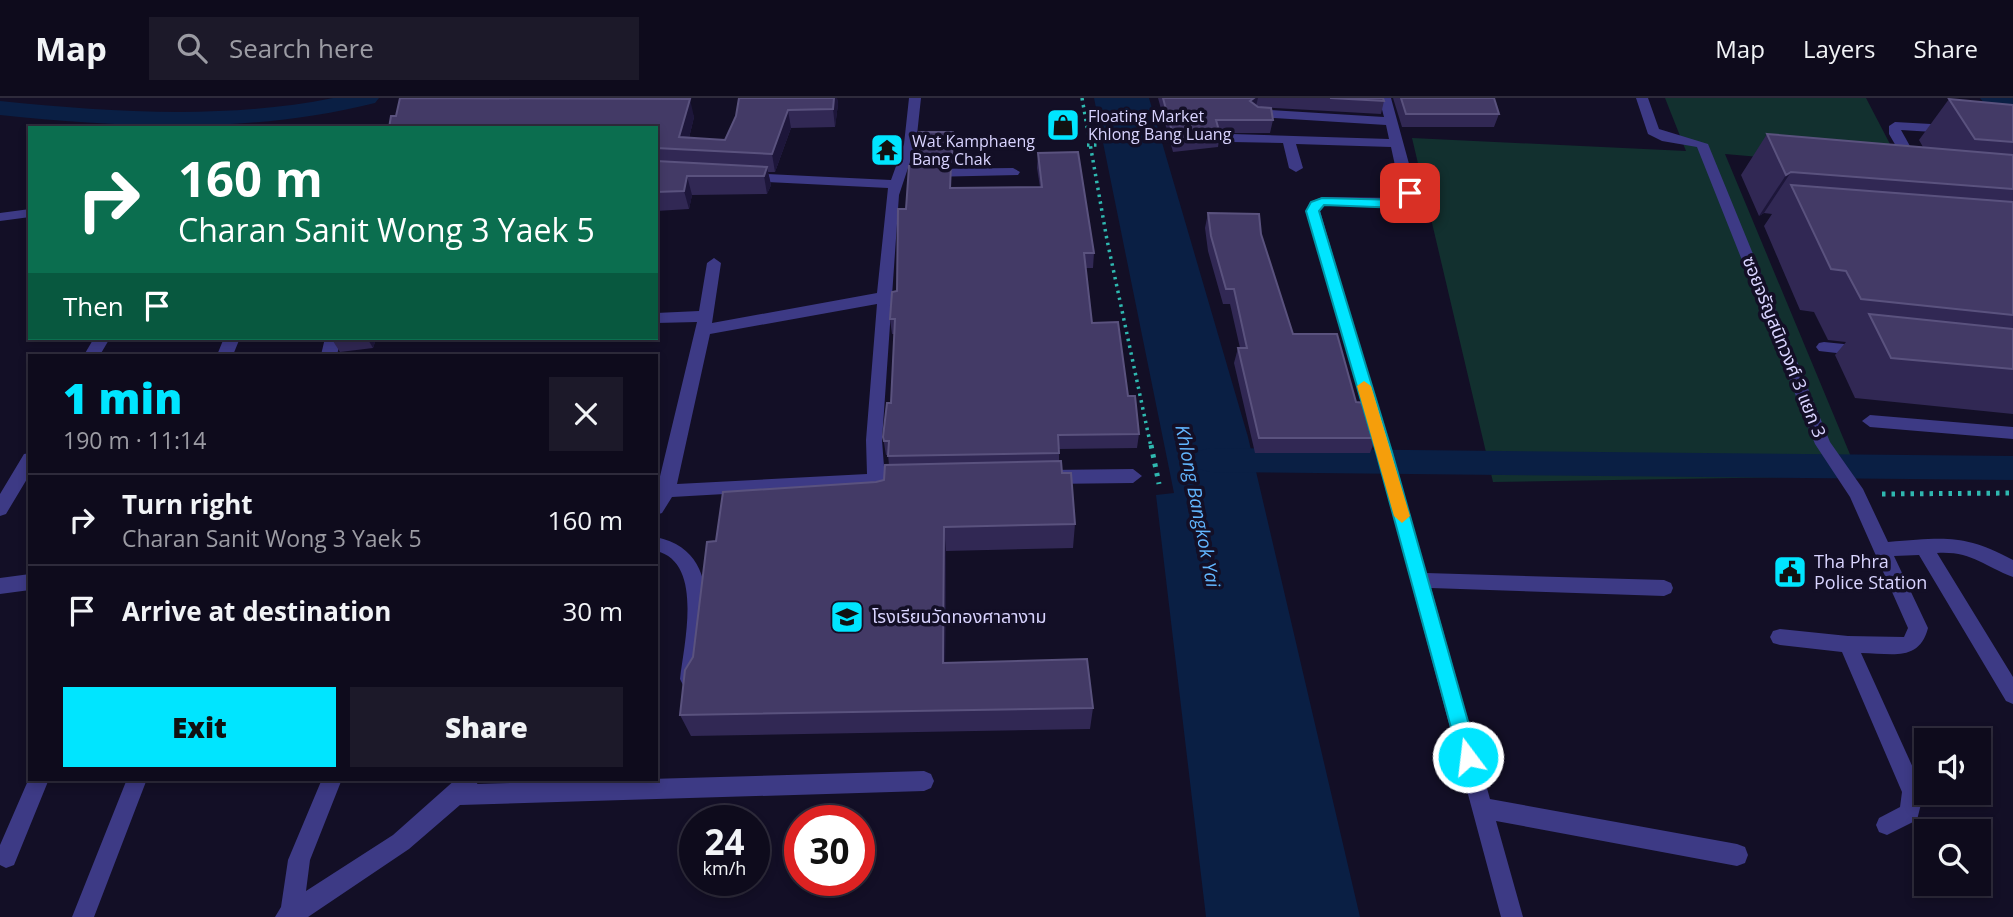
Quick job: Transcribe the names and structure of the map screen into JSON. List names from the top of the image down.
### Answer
{
  "streets": {
    "street": ["ซอยจรัญสนิทวงศ์ 3 แยก 3"]
  },
  "water": ["Khlong Bangkok Yai"],
  "places": {
    "shop": ["Floating Market Khlong Bang Luang"],
    "temple": ["Wat Kamphaeng Bang Chak"],
    "public building": ["Tha Phra Police Station"],
    "school or university": ["โรงเรียนวัดทองศาลางาม"]
  },
  "page": {
    "header": "Map",
    "search": "Search here",
    "nav": ["Map", "Layers", "Share"],
    "turn": ["160 m", "Charan Sanit Wong 3 Yaek 5"],
    "then": "Then",
    "heading": ["1 min", "190 m · 11:14"],
    "list": [
      {
        "name": "Turn right",
        "note": "Charan Sanit Wong 3 Yaek 5",
        "value": "160 m"
      },
      {
        "name": "Arrive at destination",
        "value": "30 m"
      }
    ],
    "buttons": ["Exit", "Share"],
    "speed": "24 km/h",
    "limit": "30"
  }
}
